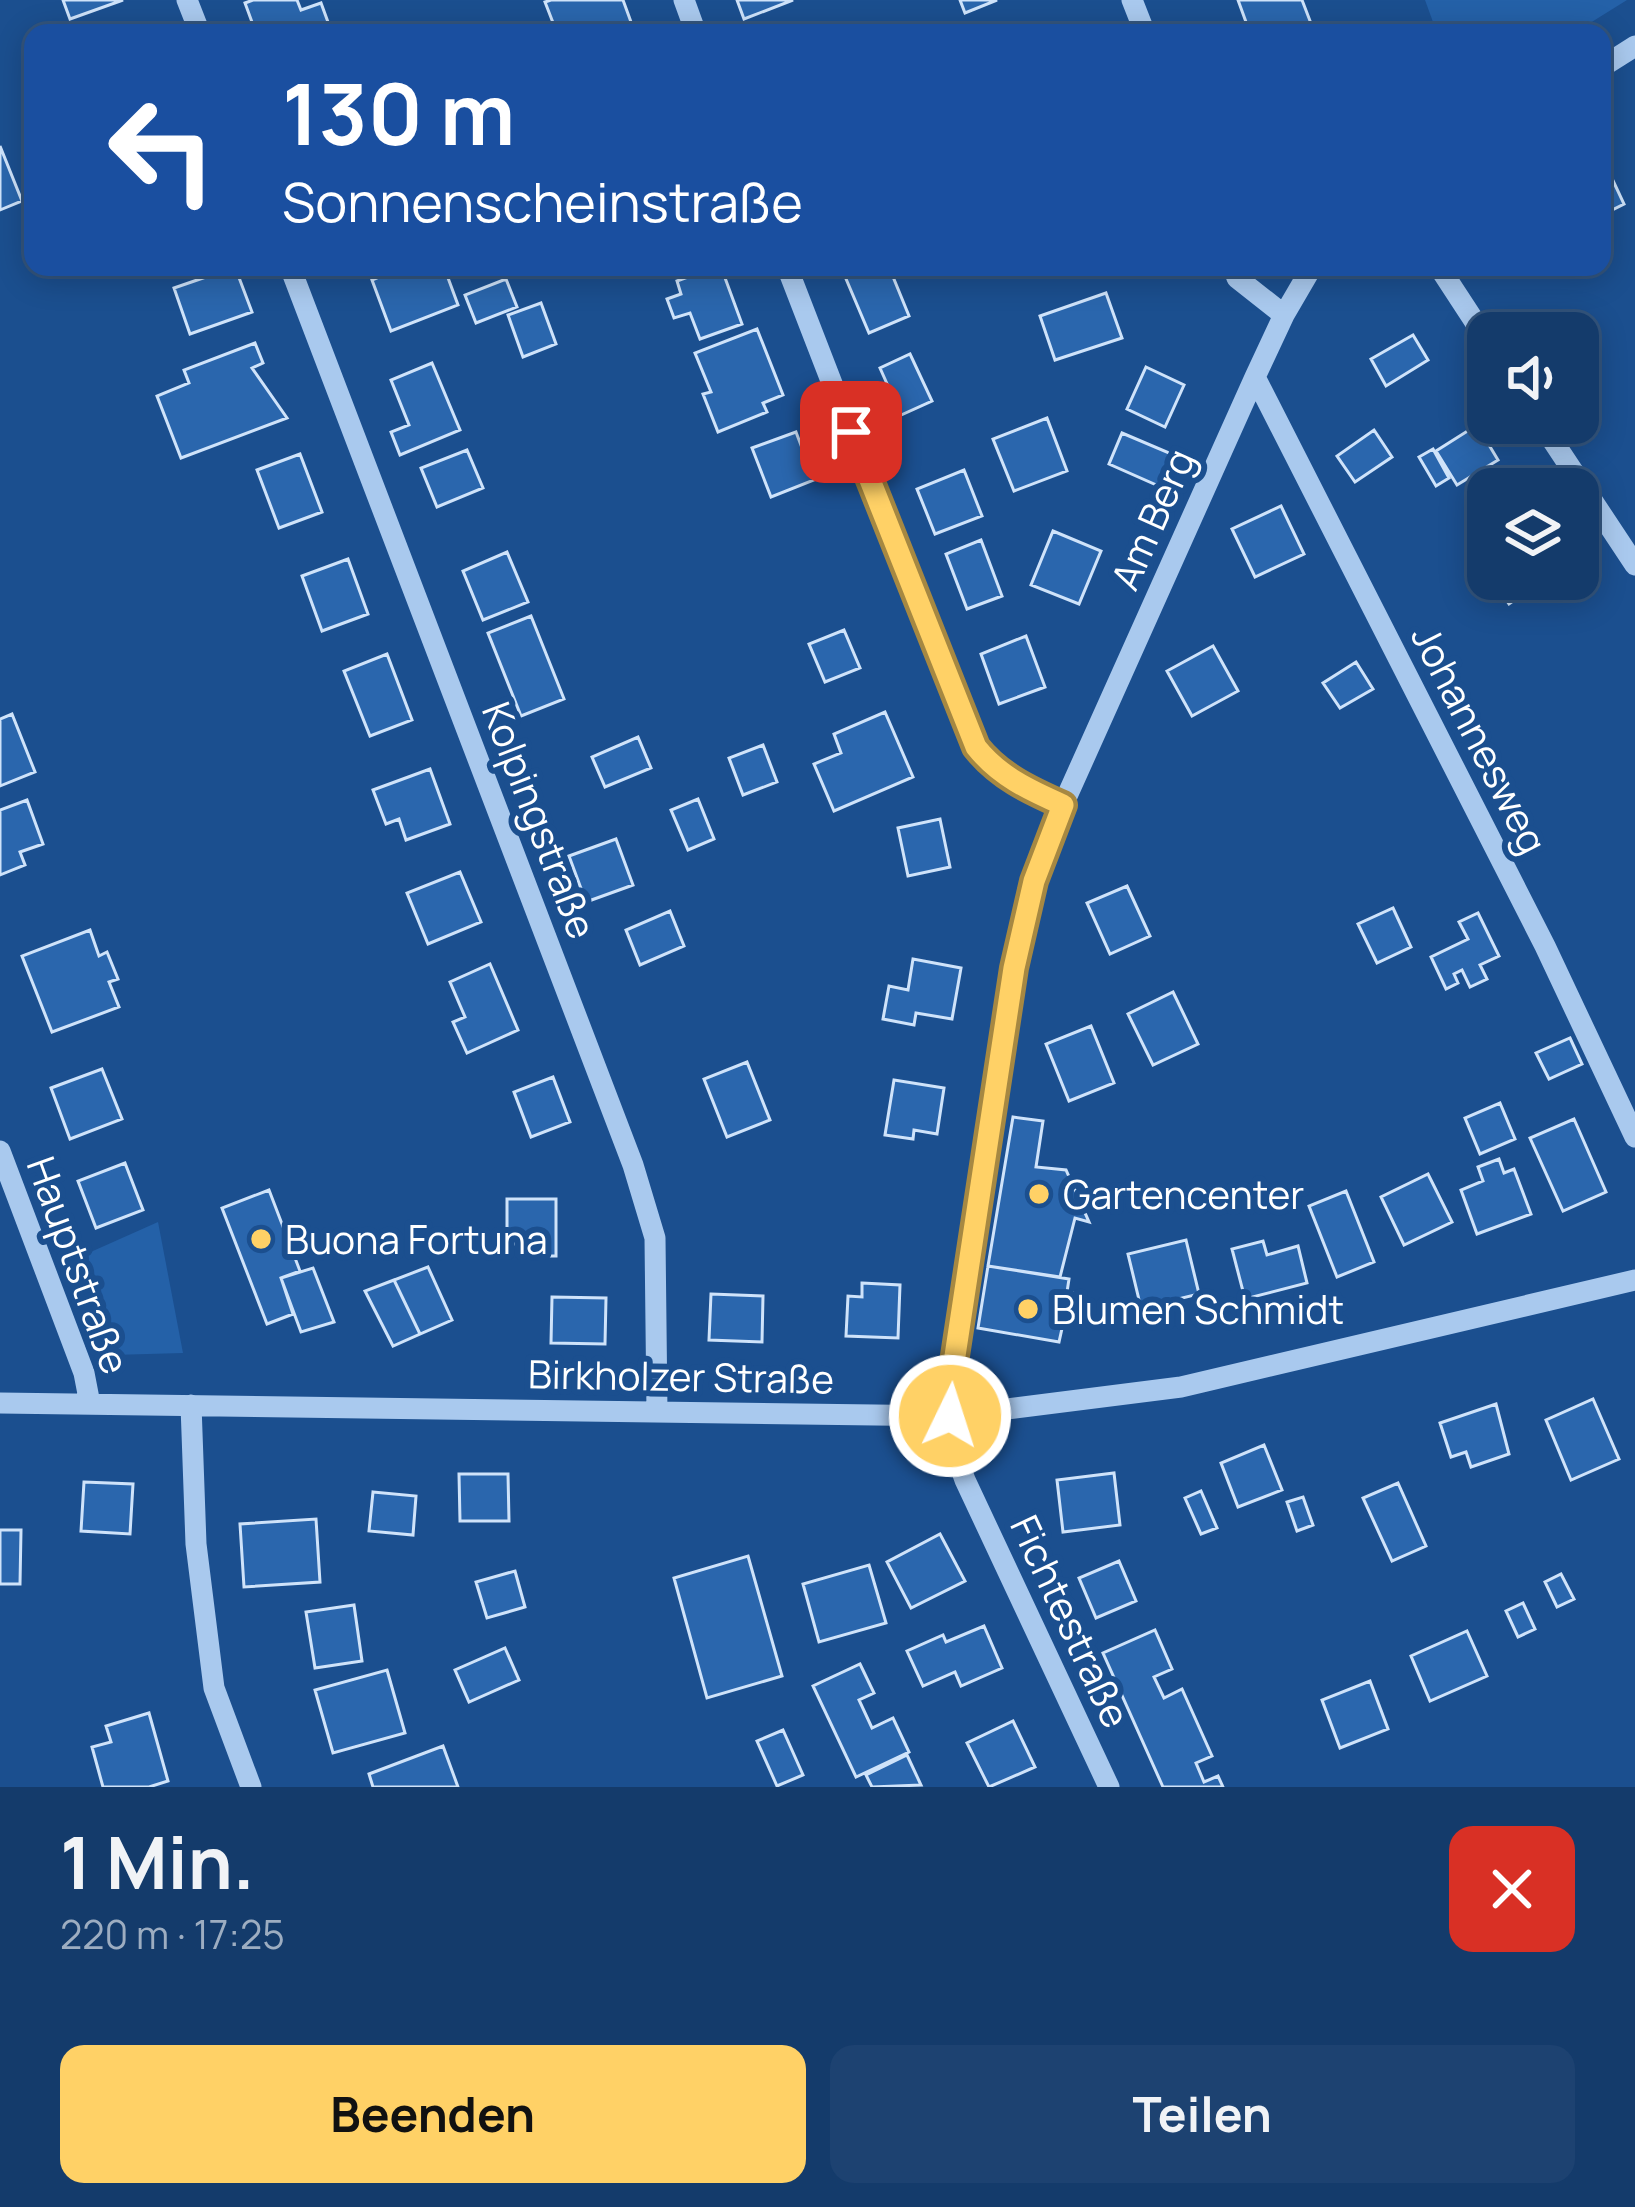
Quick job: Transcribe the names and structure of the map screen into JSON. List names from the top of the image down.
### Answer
{
  "streets": {
    "street": [
      "Am Berg",
      "Johannesweg",
      "Kolpingstraße",
      "Hauptstraße",
      "Birkholzer Straße",
      "Fichtestraße"
    ]
  },
  "crossings": [
    ["Am Berg", "Johannesweg"],
    ["Am Berg", "Birkholzer Straße"],
    ["Am Berg", "Fichtestraße"],
    ["Kolpingstraße", "Birkholzer Straße"],
    ["Hauptstraße", "Birkholzer Straße"],
    ["Birkholzer Straße", "Fichtestraße"]
  ],
  "places": ["Gartencenter", "Buona Fortuna", "Blumen Schmidt"],
  "page": {
    "turn": ["130 m", "Sonnenscheinstraße"],
    "heading": ["1 Min.", "220 m · 17:25"],
    "buttons": ["Beenden", "Teilen"]
  }
}
